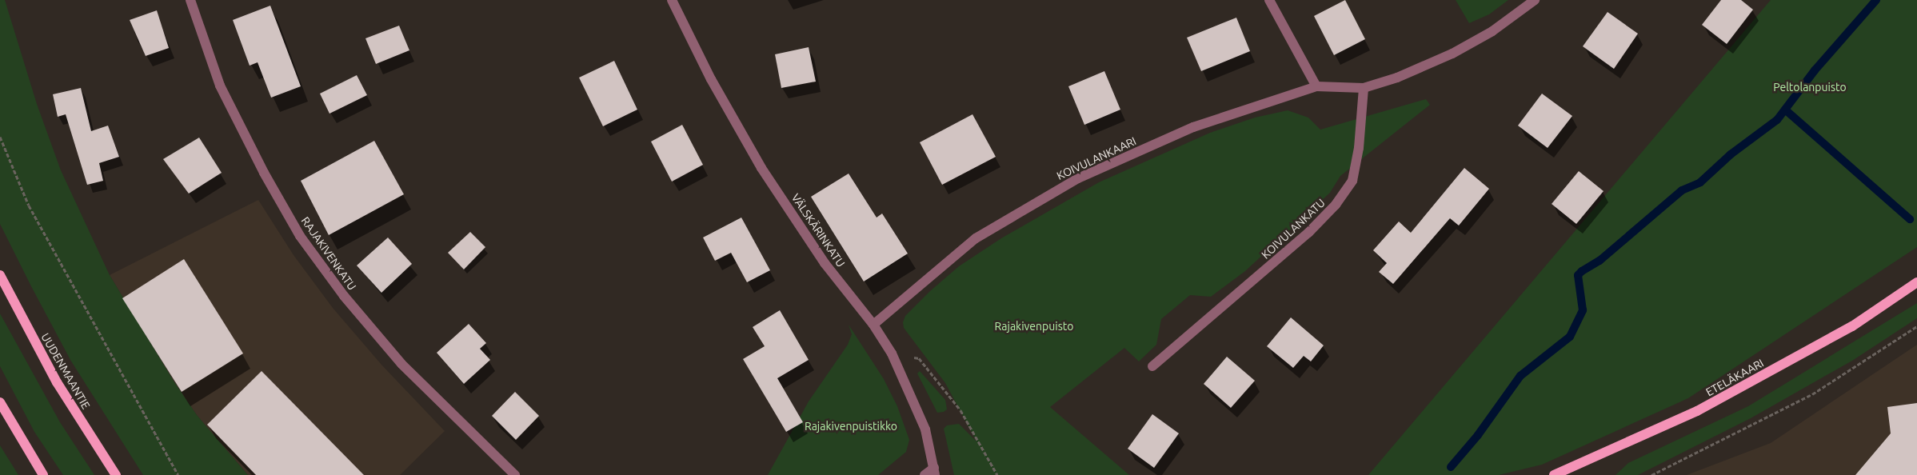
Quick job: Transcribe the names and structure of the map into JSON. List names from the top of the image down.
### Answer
{
  "streets": {
    "main road": ["UUDENMAANTIE", "ETELÄKAARI"],
    "street": [
      "KOIVULANKAARI",
      "KOIVULANKATU",
      "VÄLSKÄRINKATU",
      "RAJAKIVENKATU"
    ]
  },
  "crossings": [
    ["KOIVULANKAARI", "KOIVULANKATU"],
    ["KOIVULANKAARI", "VÄLSKÄRINKATU"]
  ],
  "parks": ["Peltolanpuisto", "Rajakivenpuisto", "Rajakivenpuistikko"]
}
